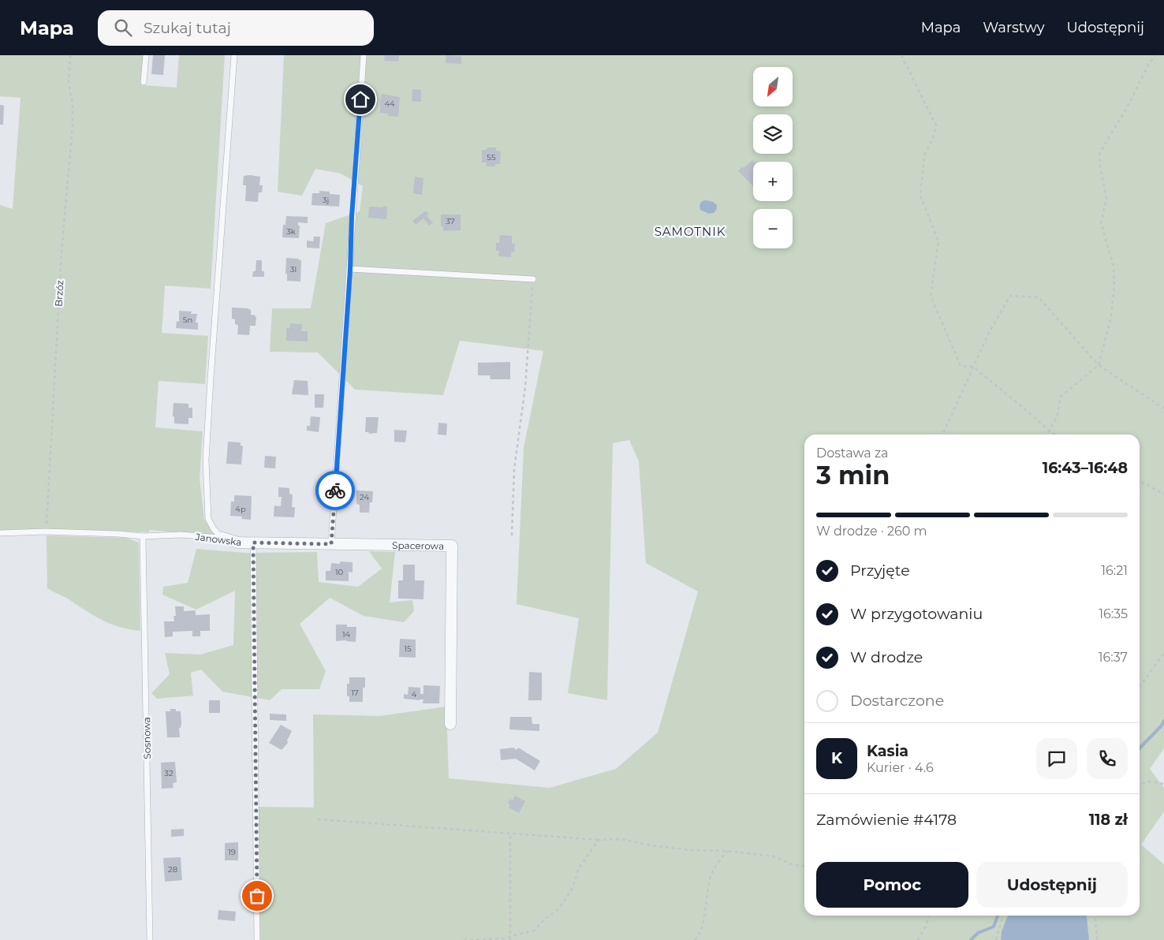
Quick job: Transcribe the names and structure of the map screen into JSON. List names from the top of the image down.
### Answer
{
  "streets": {
    "street": ["Janowska", "Spacerowa"],
    "lane": ["Sosnowa"],
    "path": ["Brzóz"]
  },
  "crossings": [
    ["Brzóz", "Janowska"],
    ["Janowska", "Spacerowa"],
    ["Janowska", "Sosnowa"]
  ],
  "districts": ["SAMOTNIK"],
  "house_numbers": [
    "44",
    "55",
    "3j",
    "37",
    "3k",
    "3l",
    "5n",
    "24",
    "4p",
    "10",
    "14",
    "15",
    "17",
    "4",
    "32",
    "19",
    "28"
  ],
  "north": "bottom left",
  "page": {
    "header": "Mapa",
    "search": "Szukaj tutaj",
    "nav": ["Mapa", "Warstwy", "Udostępnij"],
    "map_buttons": ["+", "−"],
    "heading": ["3 min", "Dostawa za", "16:43–16:48"],
    "panel": [
      "Kasia",
      "Kurier · 4.6",
      "Zamówienie #4178",
      "118 zł"
    ],
    "bar": "W drodze · 260 m",
    "list": [
      ["Przyjęte", "16:21"],
      ["W przygotowaniu", "16:35"],
      ["W drodze", "16:37"],
      "Dostarczone"
    ],
    "round": "K",
    "buttons": ["Pomoc", "Udostępnij"]
  }
}
